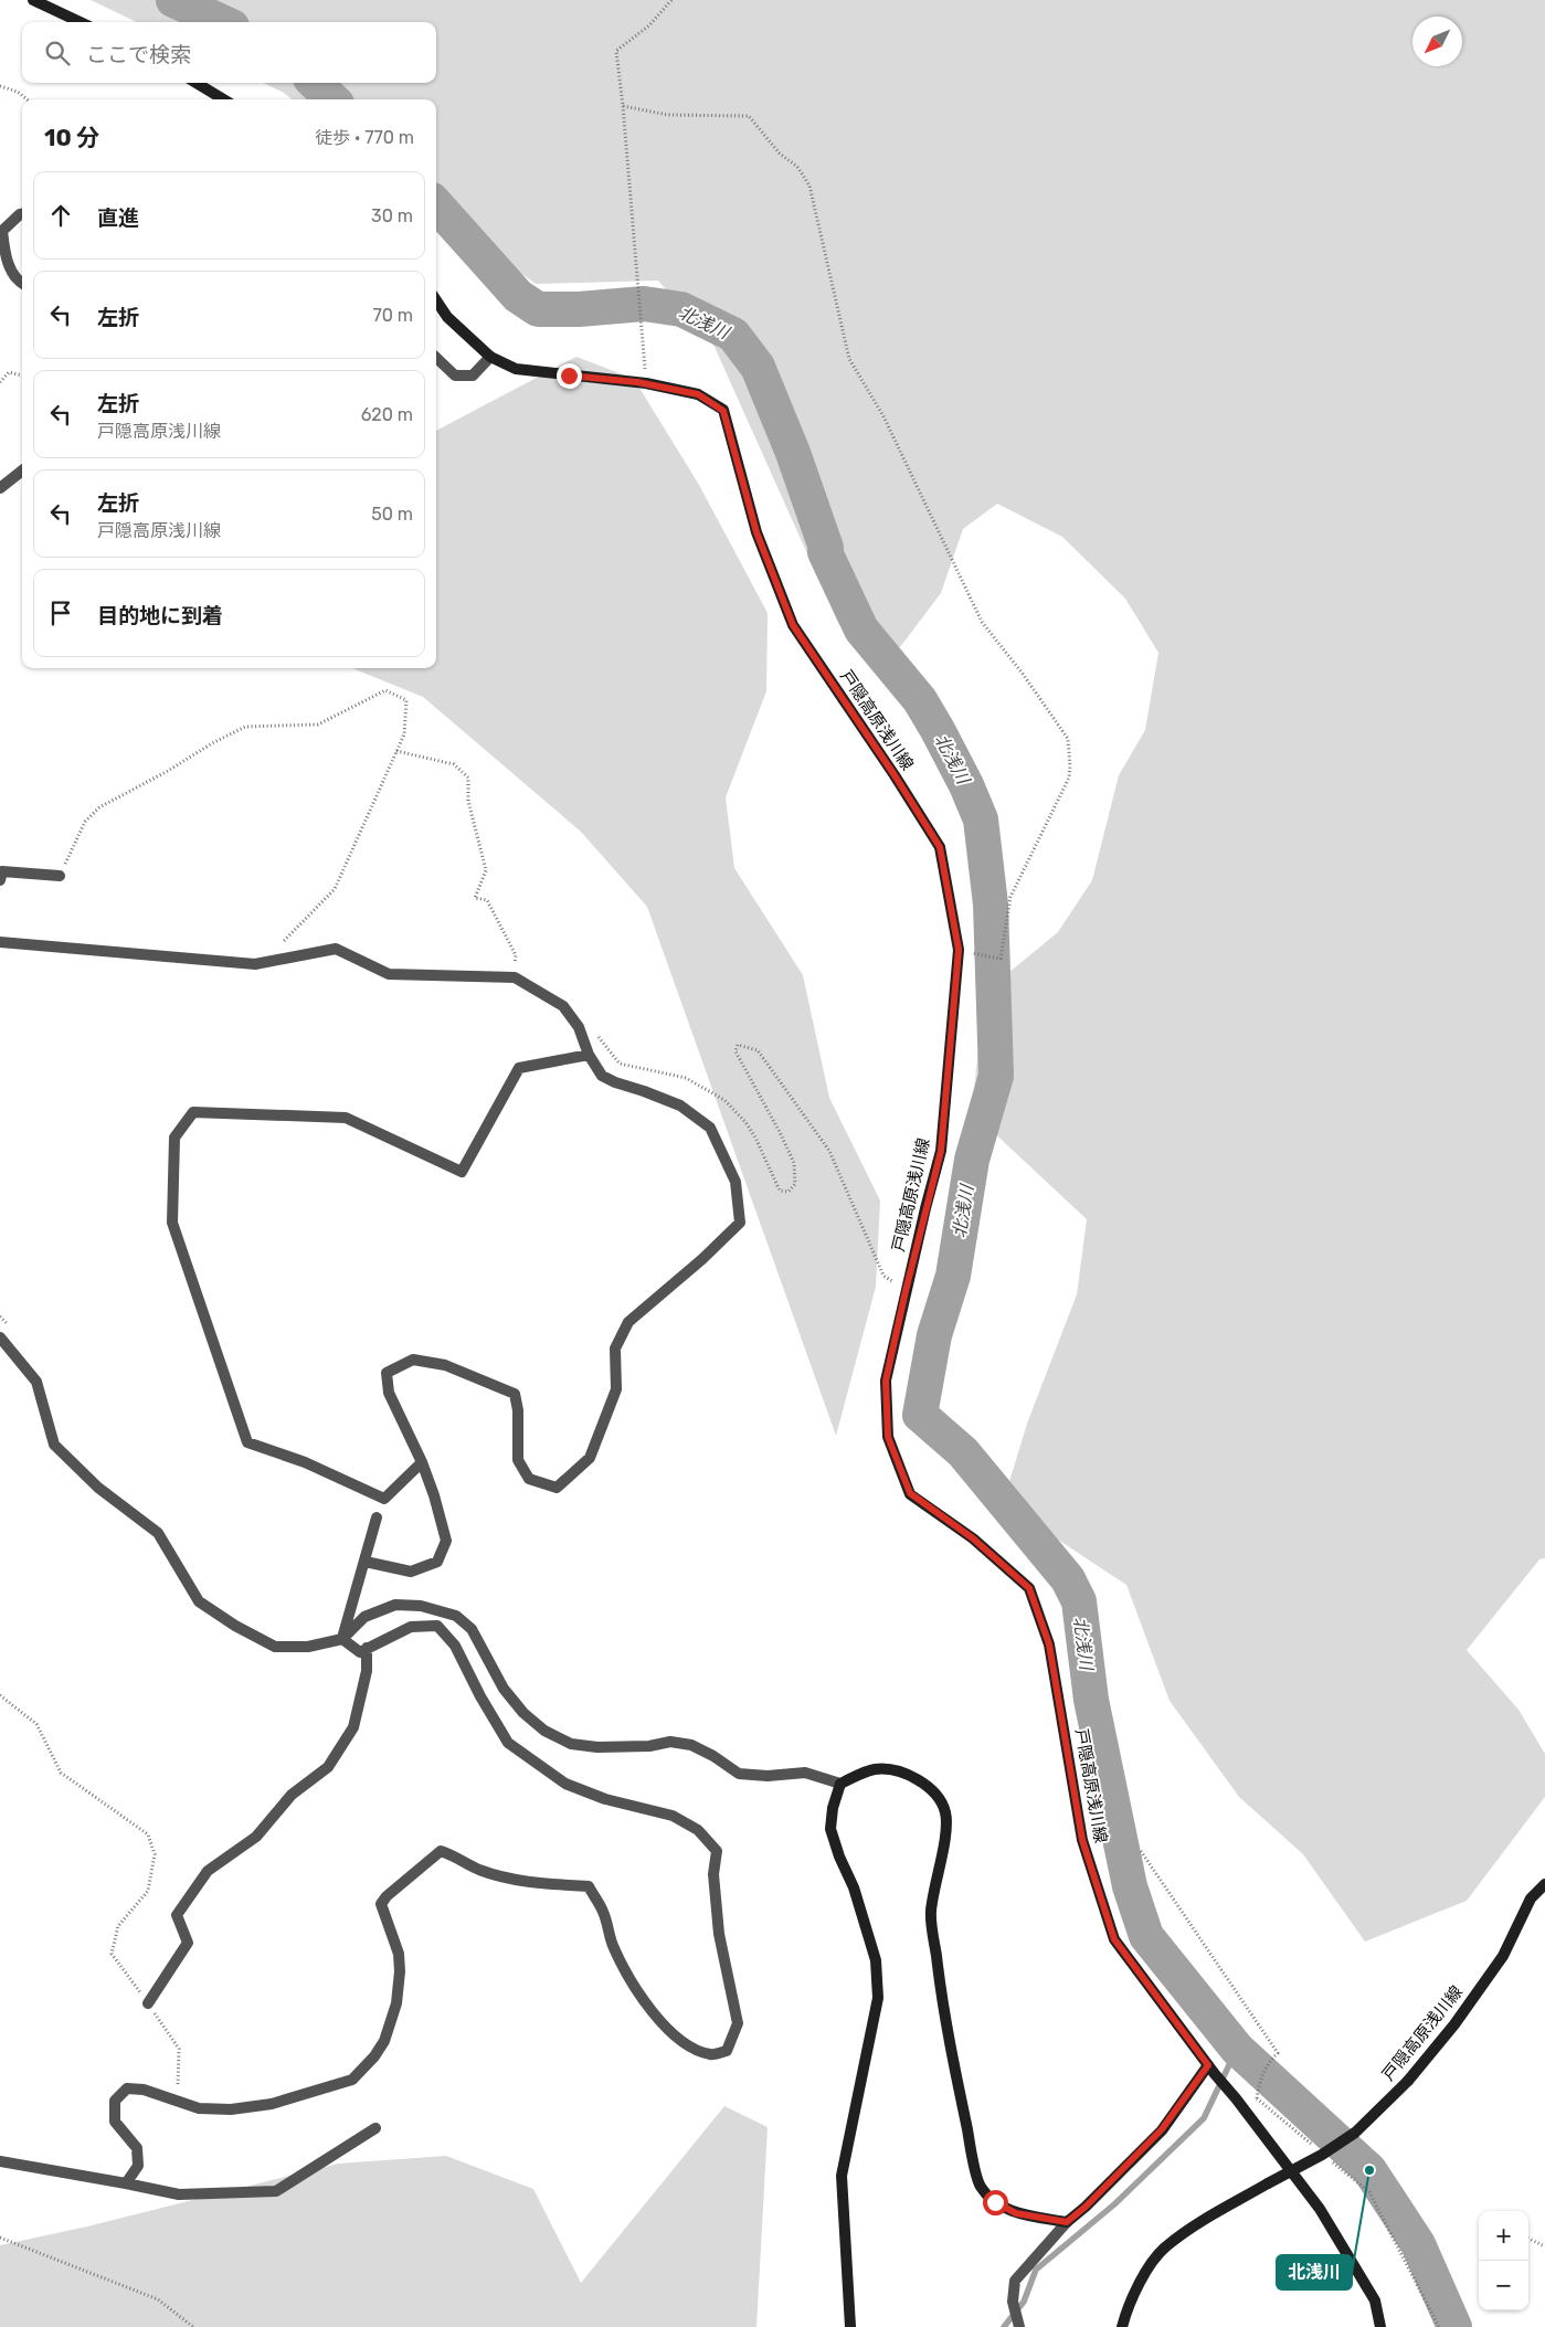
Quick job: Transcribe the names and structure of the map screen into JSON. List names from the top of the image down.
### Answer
{
  "streets": {
    "main road": ["戸隠高原浅川線"]
  },
  "water": ["北浅川"],
  "places": ["北浅川"],
  "north": "bottom left",
  "page": {
    "search": "ここで検索",
    "heading": ["10 分", "徒歩 · 770 m"],
    "list": [
      ["直進", "30 m"],
      ["左折", "70 m"],
      ["左折", "戸隠高原浅川線", "620 m"],
      ["左折", "戸隠高原浅川線", "50 m"],
      "目的地に到着"
    ],
    "map_buttons": ["+", "−"]
  }
}
